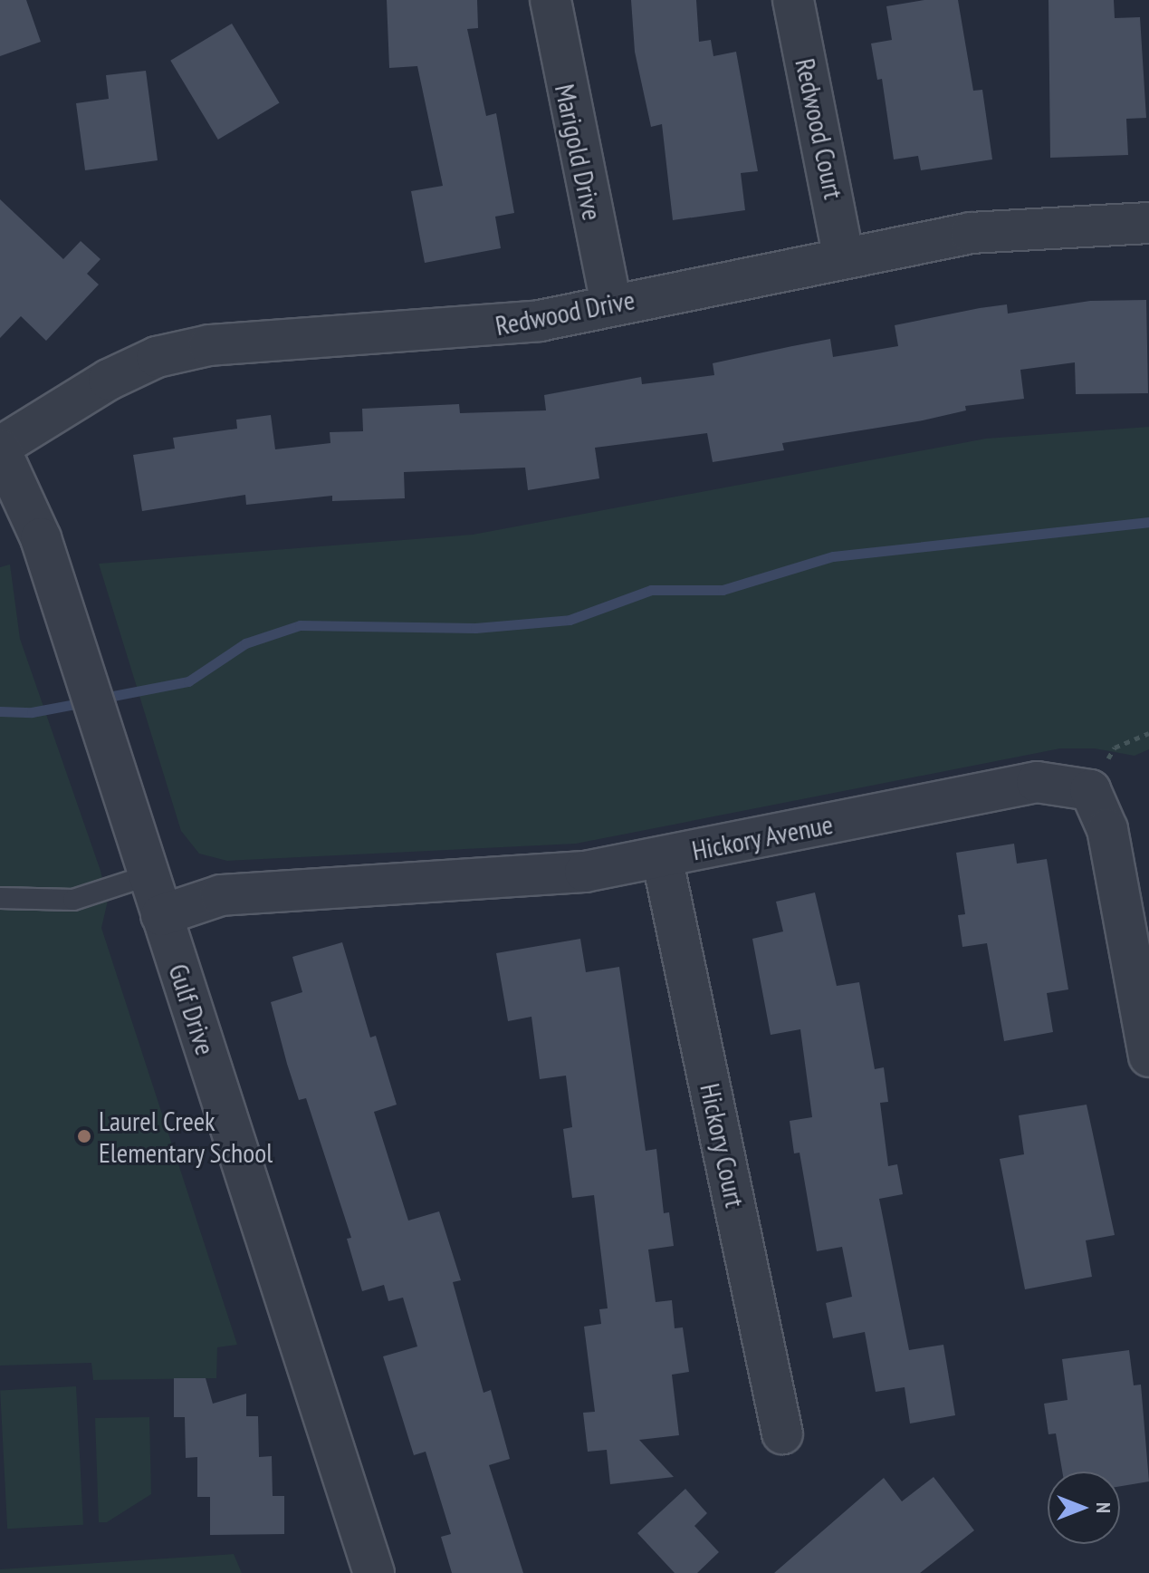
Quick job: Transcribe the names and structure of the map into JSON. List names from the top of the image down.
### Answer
{
  "streets": {
    "street": [
      "Redwood Court",
      "Marigold Drive",
      "Redwood Drive",
      "Hickory Avenue",
      "Gulf Drive",
      "Hickory Court"
    ]
  },
  "crossings": [
    ["Redwood Court", "Redwood Drive"],
    ["Marigold Drive", "Redwood Drive"],
    ["Redwood Drive", "Gulf Drive"],
    ["Hickory Avenue", "Gulf Drive"],
    ["Hickory Avenue", "Hickory Court"]
  ],
  "places": ["Laurel Creek Elementary School"],
  "north": "right"
}
